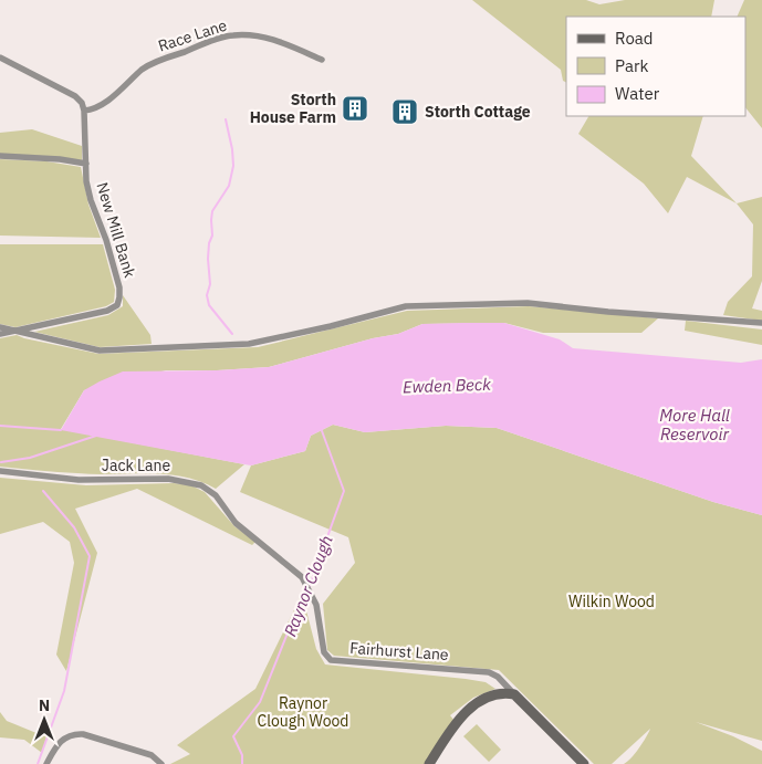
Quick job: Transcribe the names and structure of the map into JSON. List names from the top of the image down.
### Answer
{
  "streets": {
    "street": [
      "Race Lane",
      "New Mill Bank",
      "Jack Lane",
      "Fairhurst Lane"
    ]
  },
  "crossings": [
    ["Race Lane", "New Mill Bank"],
    ["Jack Lane", "Fairhurst Lane"]
  ],
  "water": ["Ewden Beck", "More Hall Reservoir", "Raynor Clough"],
  "parks": ["Wilkin Wood", "Raynor Clough Wood"],
  "places": {
    "building": ["Storth House Farm", "Storth Cottage"]
  },
  "legend": ["Road", "Park", "Water"],
  "north": "top"
}
